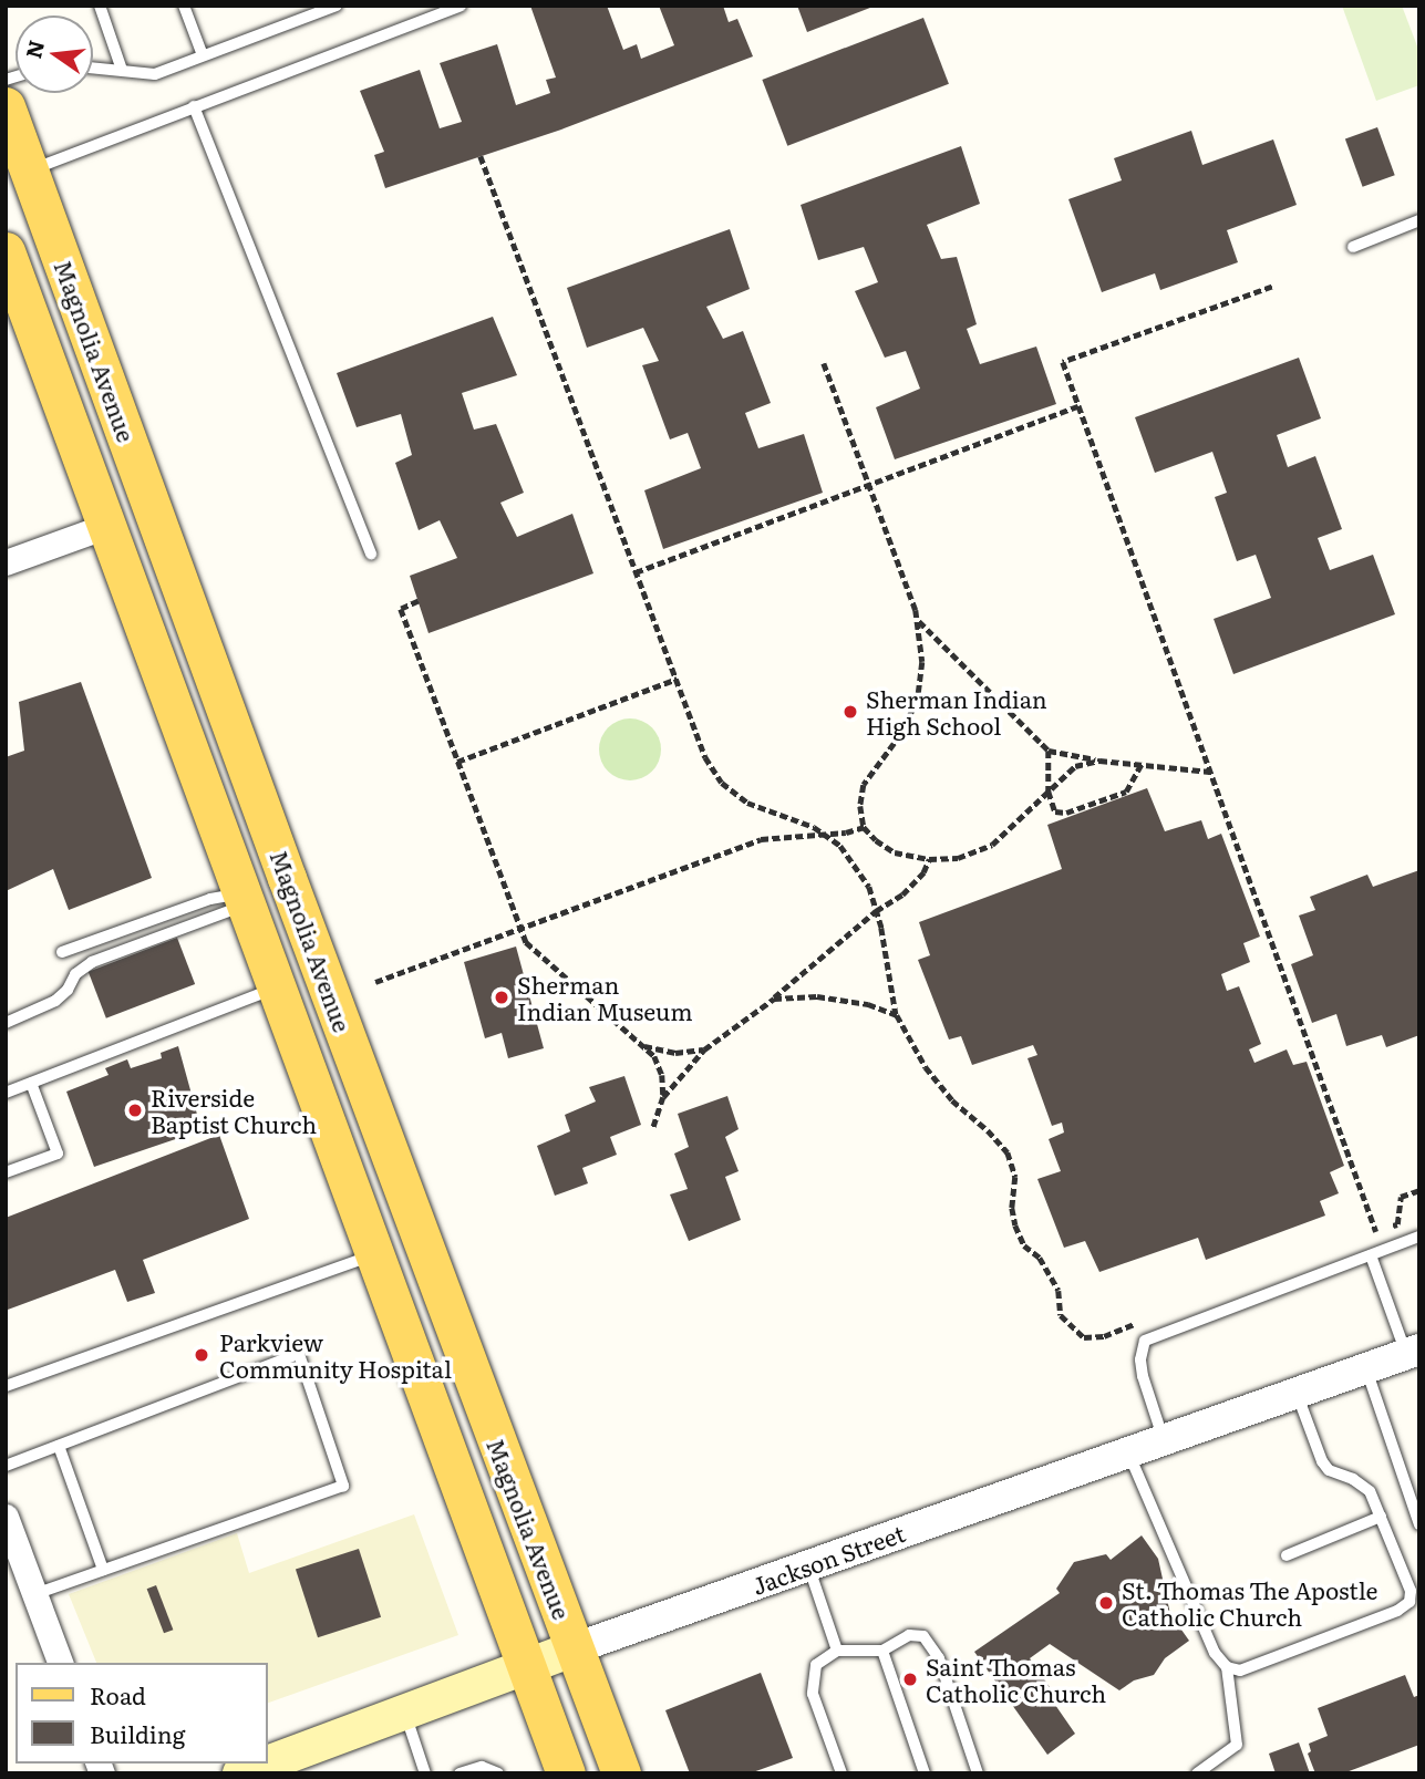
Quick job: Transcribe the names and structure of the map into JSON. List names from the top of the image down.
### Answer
{
  "streets": {
    "main road": ["Magnolia Avenue", "Jackson Street"]
  },
  "crossings": [
    ["Magnolia Avenue", "Jackson Street"]
  ],
  "places": [
    "Sherman Indian High School",
    "Sherman Indian Museum",
    "Riverside Baptist Church",
    "Parkview Community Hospital",
    "St. Thomas The Apostle Catholic Church",
    "Saint Thomas Catholic Church"
  ],
  "legend": ["Road", "Building"],
  "north": "left"
}
